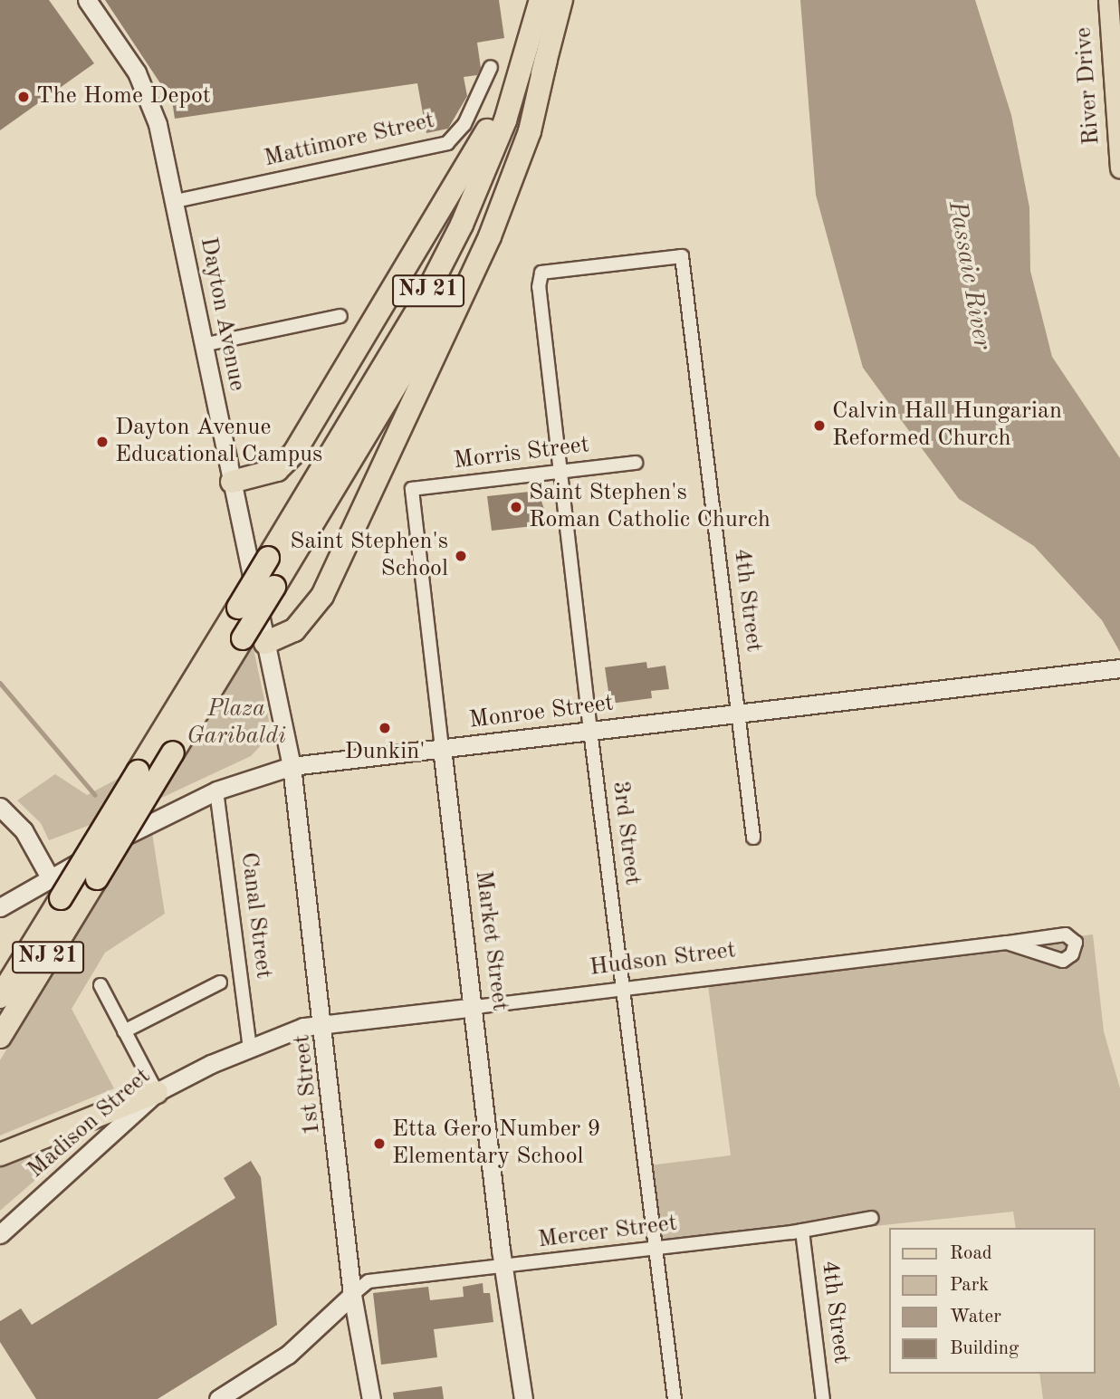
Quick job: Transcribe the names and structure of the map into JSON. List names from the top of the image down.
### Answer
{
  "streets": {
    "highway": ["NJ 21"],
    "main road": ["River Drive"],
    "street": [
      "Mattimore Street",
      "Dayton Avenue",
      "Morris Street",
      "4th Street",
      "Monroe Street",
      "3rd Street",
      "Canal Street",
      "Market Street",
      "Hudson Street",
      "1st Street",
      "Madison Street",
      "Mercer Street"
    ]
  },
  "crossings": [
    ["Mattimore Street", "Dayton Avenue"],
    ["NJ 21", "Monroe Street"],
    ["Dayton Avenue", "Monroe Street"],
    ["Dayton Avenue", "1st Street"],
    ["Morris Street", "3rd Street"],
    ["Morris Street", "Market Street"],
    ["4th Street", "Monroe Street"],
    ["4th Street", "3rd Street"],
    ["4th Street", "Mercer Street"],
    ["Monroe Street", "3rd Street"],
    ["Monroe Street", "Canal Street"],
    ["Monroe Street", "Market Street"],
    ["Monroe Street", "1st Street"],
    ["3rd Street", "Hudson Street"],
    ["3rd Street", "Mercer Street"],
    ["Canal Street", "Madison Street"],
    ["Market Street", "Hudson Street"],
    ["Market Street", "Mercer Street"],
    ["Hudson Street", "1st Street"],
    ["Hudson Street", "Madison Street"],
    ["1st Street", "Madison Street"],
    ["1st Street", "Mercer Street"]
  ],
  "water": ["Passaic River"],
  "parks": ["Plaza Garibaldi"],
  "places": [
    "The Home Depot",
    "Calvin Hall Hungarian Reformed Church",
    "Dayton Avenue Educational Campus",
    "Saint Stephen's Roman Catholic Church",
    "Saint Stephen's School",
    "Dunkin'",
    "Etta Gero Number 9 Elementary School"
  ],
  "legend": [
    "Road",
    "Park",
    "Water",
    "Building"
  ]
}
